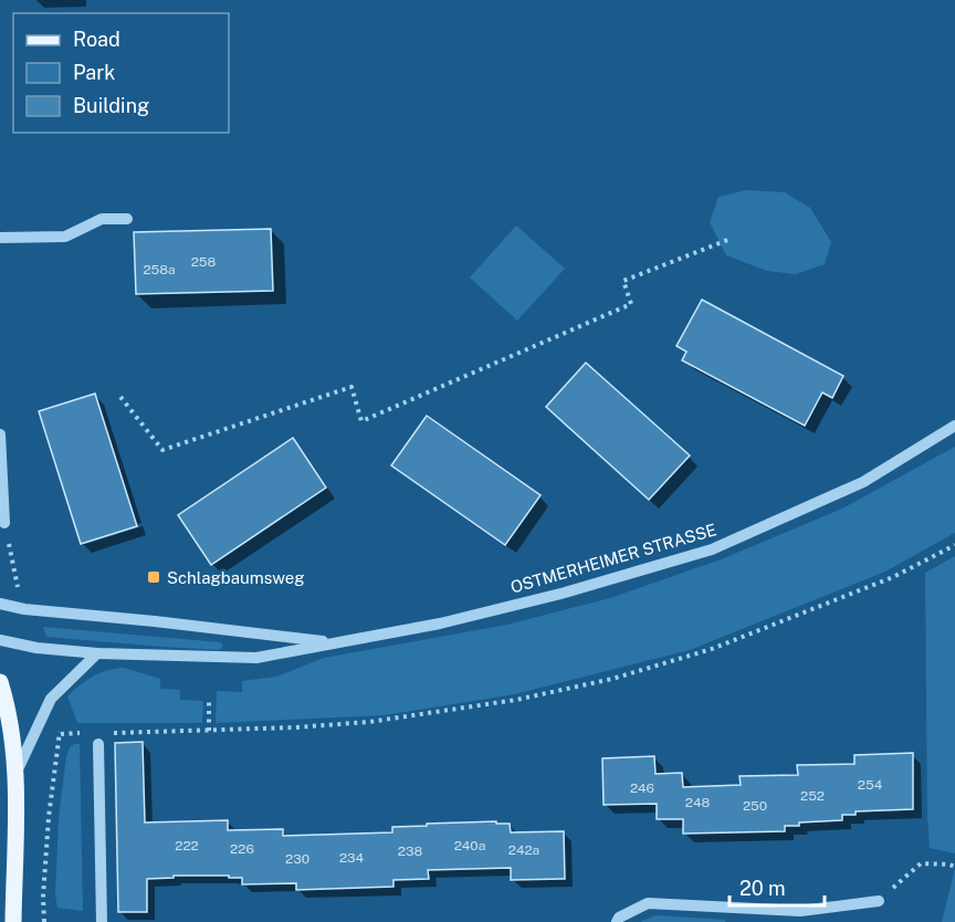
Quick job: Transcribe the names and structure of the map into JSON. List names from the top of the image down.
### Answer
{
  "streets": {
    "street": ["OSTMERHEIMER STRASSE"]
  },
  "places": {
    "transit": ["Schlagbaumsweg"]
  },
  "house_numbers": [
    "258",
    "258a",
    "254",
    "246",
    "252",
    "248",
    "250",
    "222",
    "240a",
    "226",
    "242a",
    "238",
    "234",
    "230"
  ],
  "legend": ["Road", "Park", "Building"],
  "scale_bar": "20 m"
}
